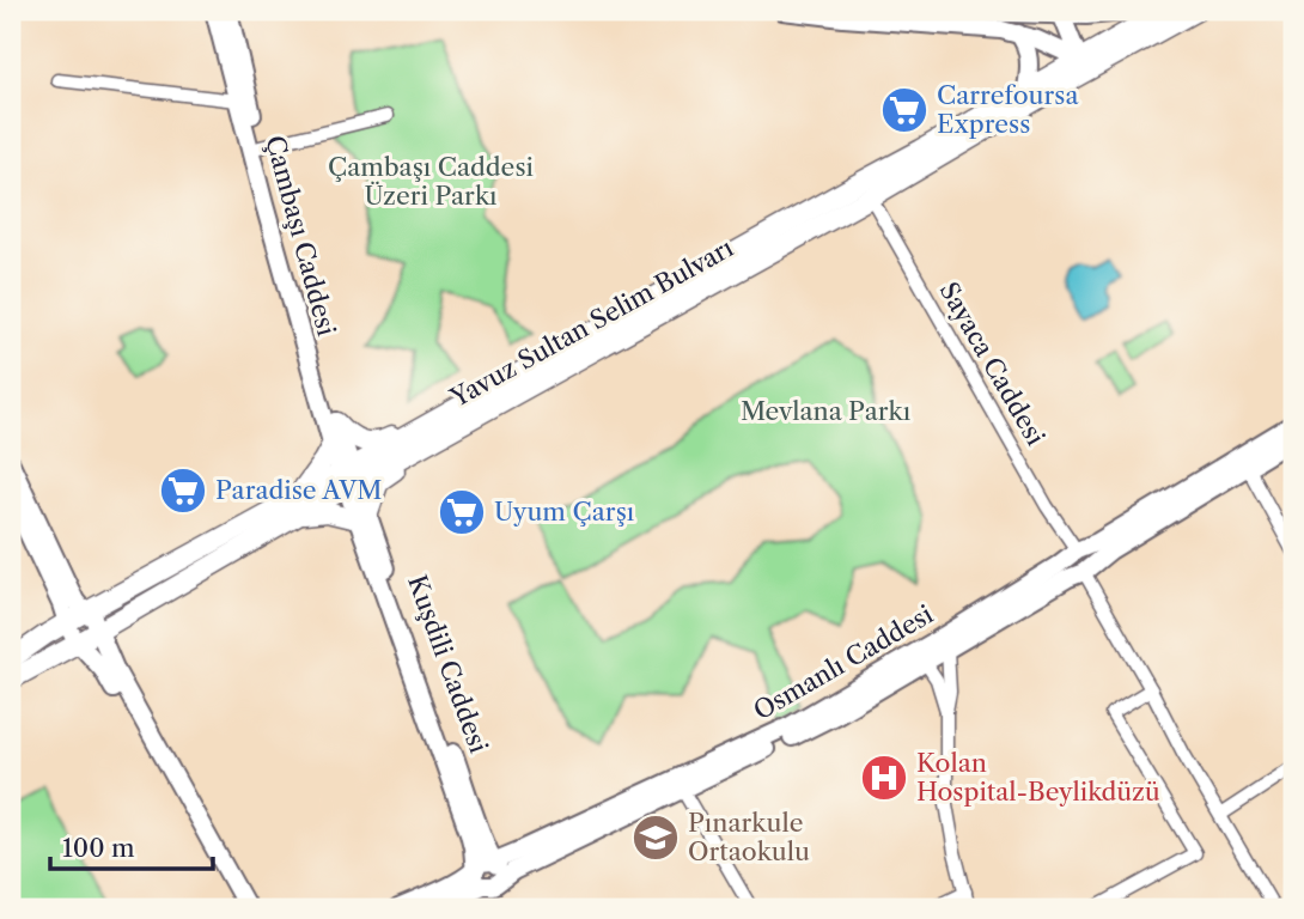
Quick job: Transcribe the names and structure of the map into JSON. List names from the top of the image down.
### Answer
{
  "streets": {
    "main road": [
      "Çambaşı Caddesi",
      "Yavuz Sultan Selim Bulvarı",
      "Osmanlı Caddesi",
      "Kuşdili Caddesi"
    ],
    "street": ["Sayaca Caddesi"]
  },
  "crossings": [
    ["Çambaşı Caddesi", "Yavuz Sultan Selim Bulvarı"],
    ["Çambaşı Caddesi", "Kuşdili Caddesi"],
    ["Yavuz Sultan Selim Bulvarı", "Sayaca Caddesi"],
    ["Yavuz Sultan Selim Bulvarı", "Kuşdili Caddesi"],
    ["Sayaca Caddesi", "Osmanlı Caddesi"],
    ["Osmanlı Caddesi", "Kuşdili Caddesi"]
  ],
  "parks": ["Çambaşı Caddesi Üzeri Parkı", "Mevlana Parkı"],
  "places": {
    "supermarket": ["Carrefoursa Express", "Paradise AVM", "Uyum Çarşı"],
    "hospital": ["Kolan Hospital-Beylikdüzü"],
    "school or university": ["Pınarkule Ortaokulu"]
  },
  "scale_bar": "100 m"
}
